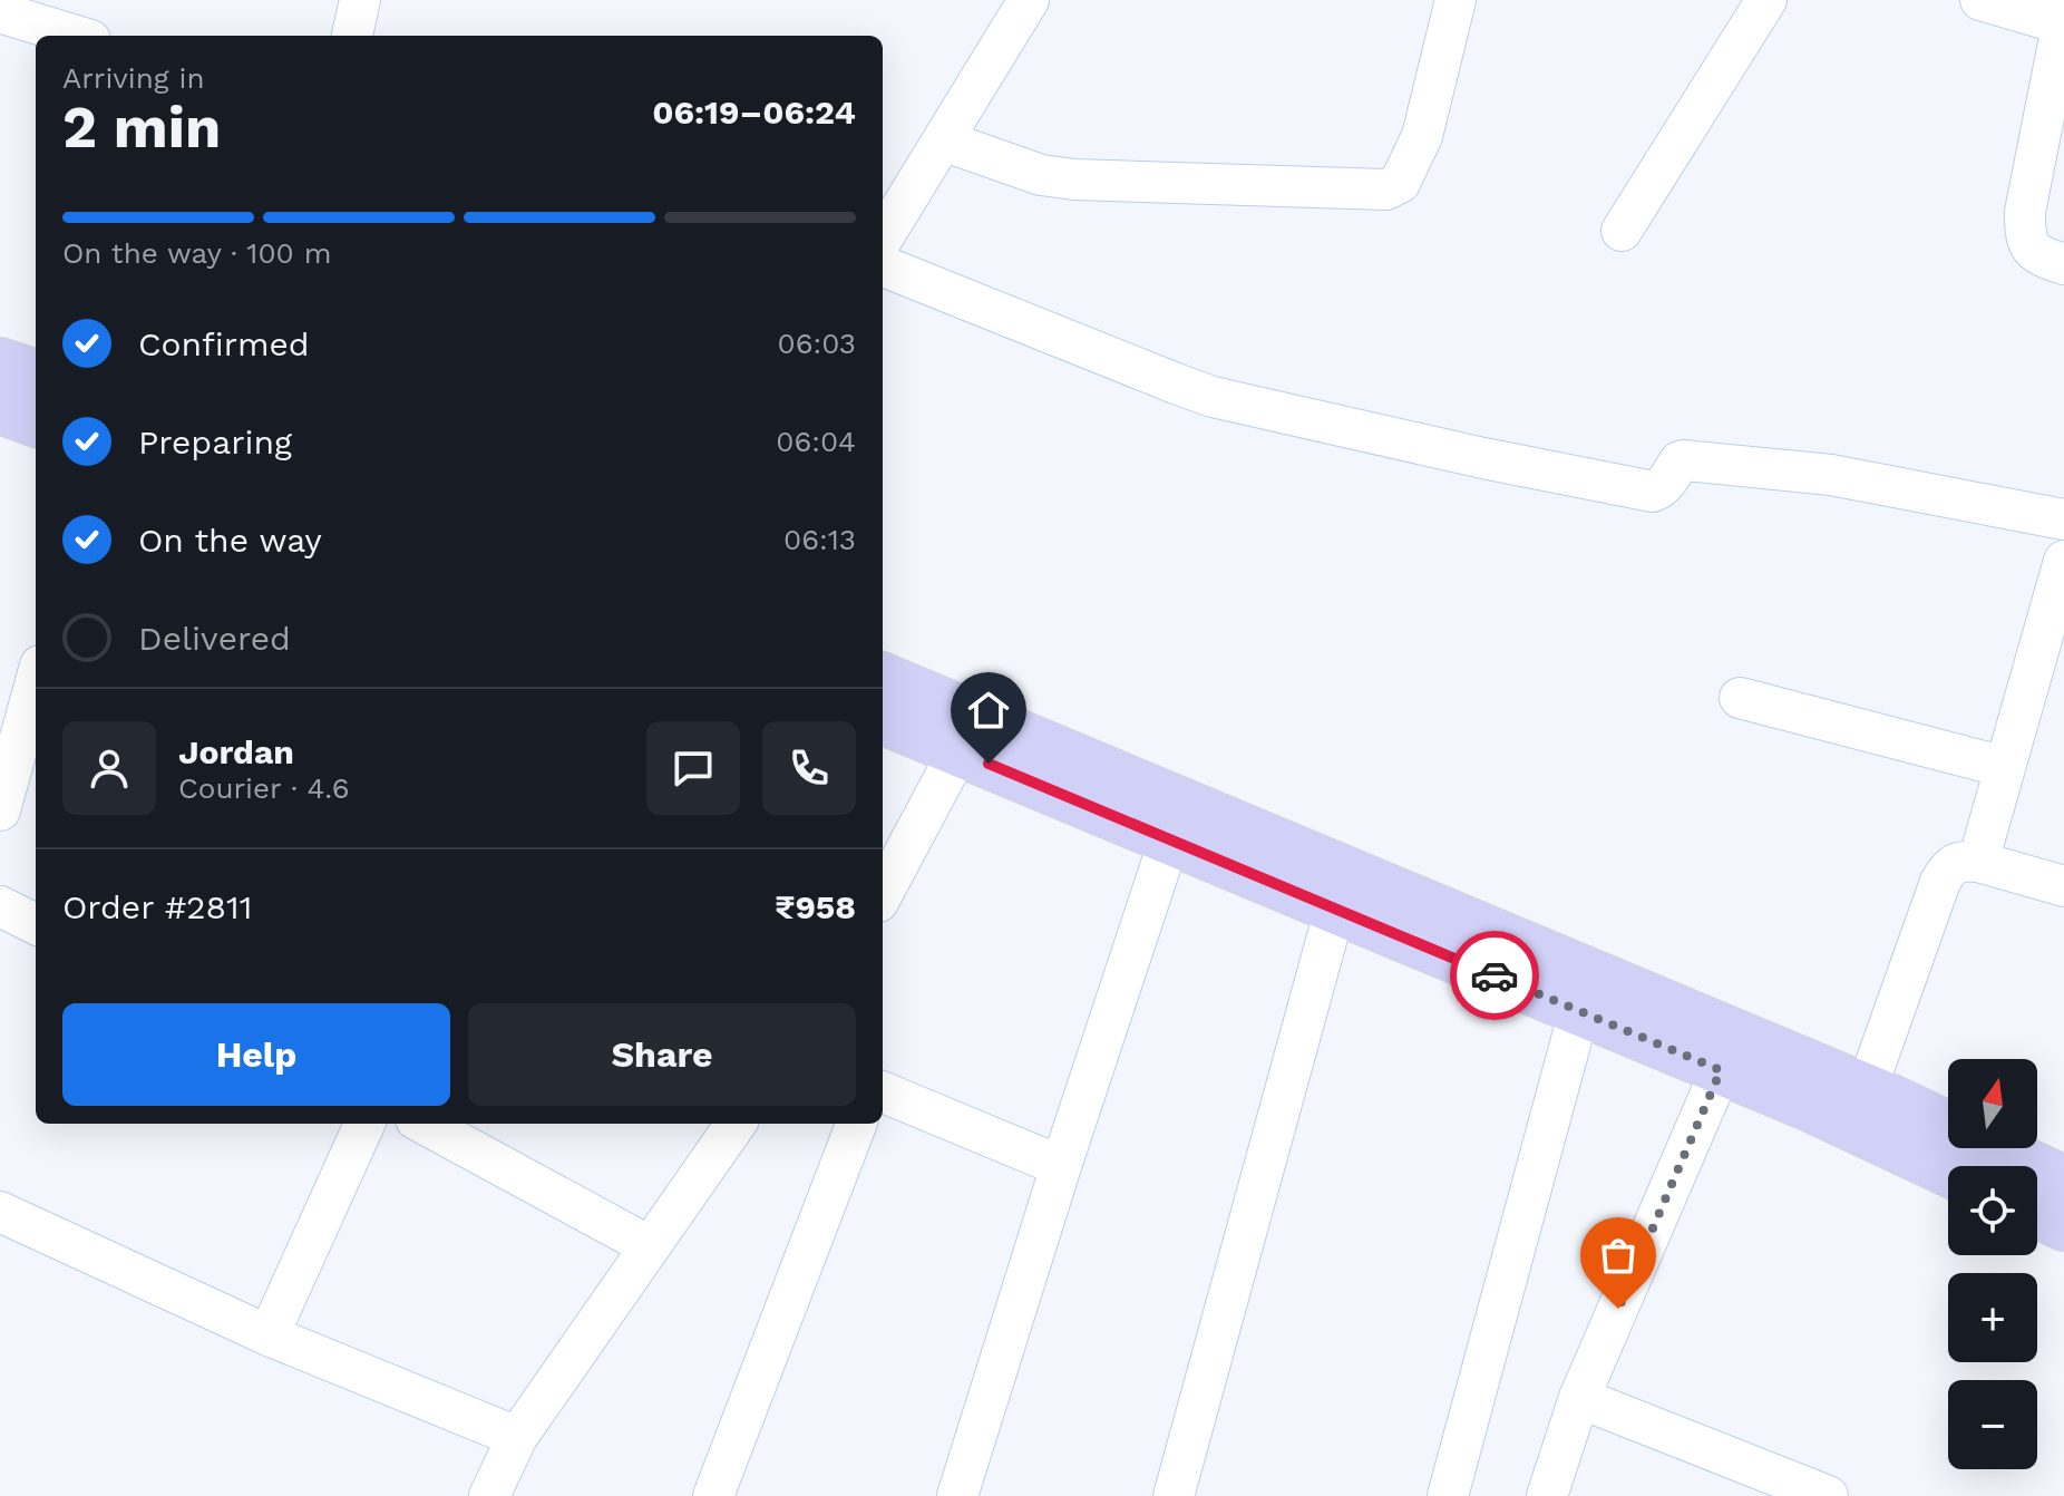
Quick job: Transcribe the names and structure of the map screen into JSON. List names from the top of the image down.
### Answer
{
  "north": "top",
  "page": {
    "heading": ["2 min", "Arriving in", "06:19–06:24"],
    "panel": [
      "Jordan",
      "Courier · 4.6",
      "Order #2811",
      "₹958"
    ],
    "bar": "On the way · 100 m",
    "list": [
      ["Confirmed", "06:03"],
      ["Preparing", "06:04"],
      ["On the way", "06:13"],
      "Delivered"
    ],
    "buttons": ["Help", "Share"],
    "map_buttons": ["+", "−"]
  }
}
